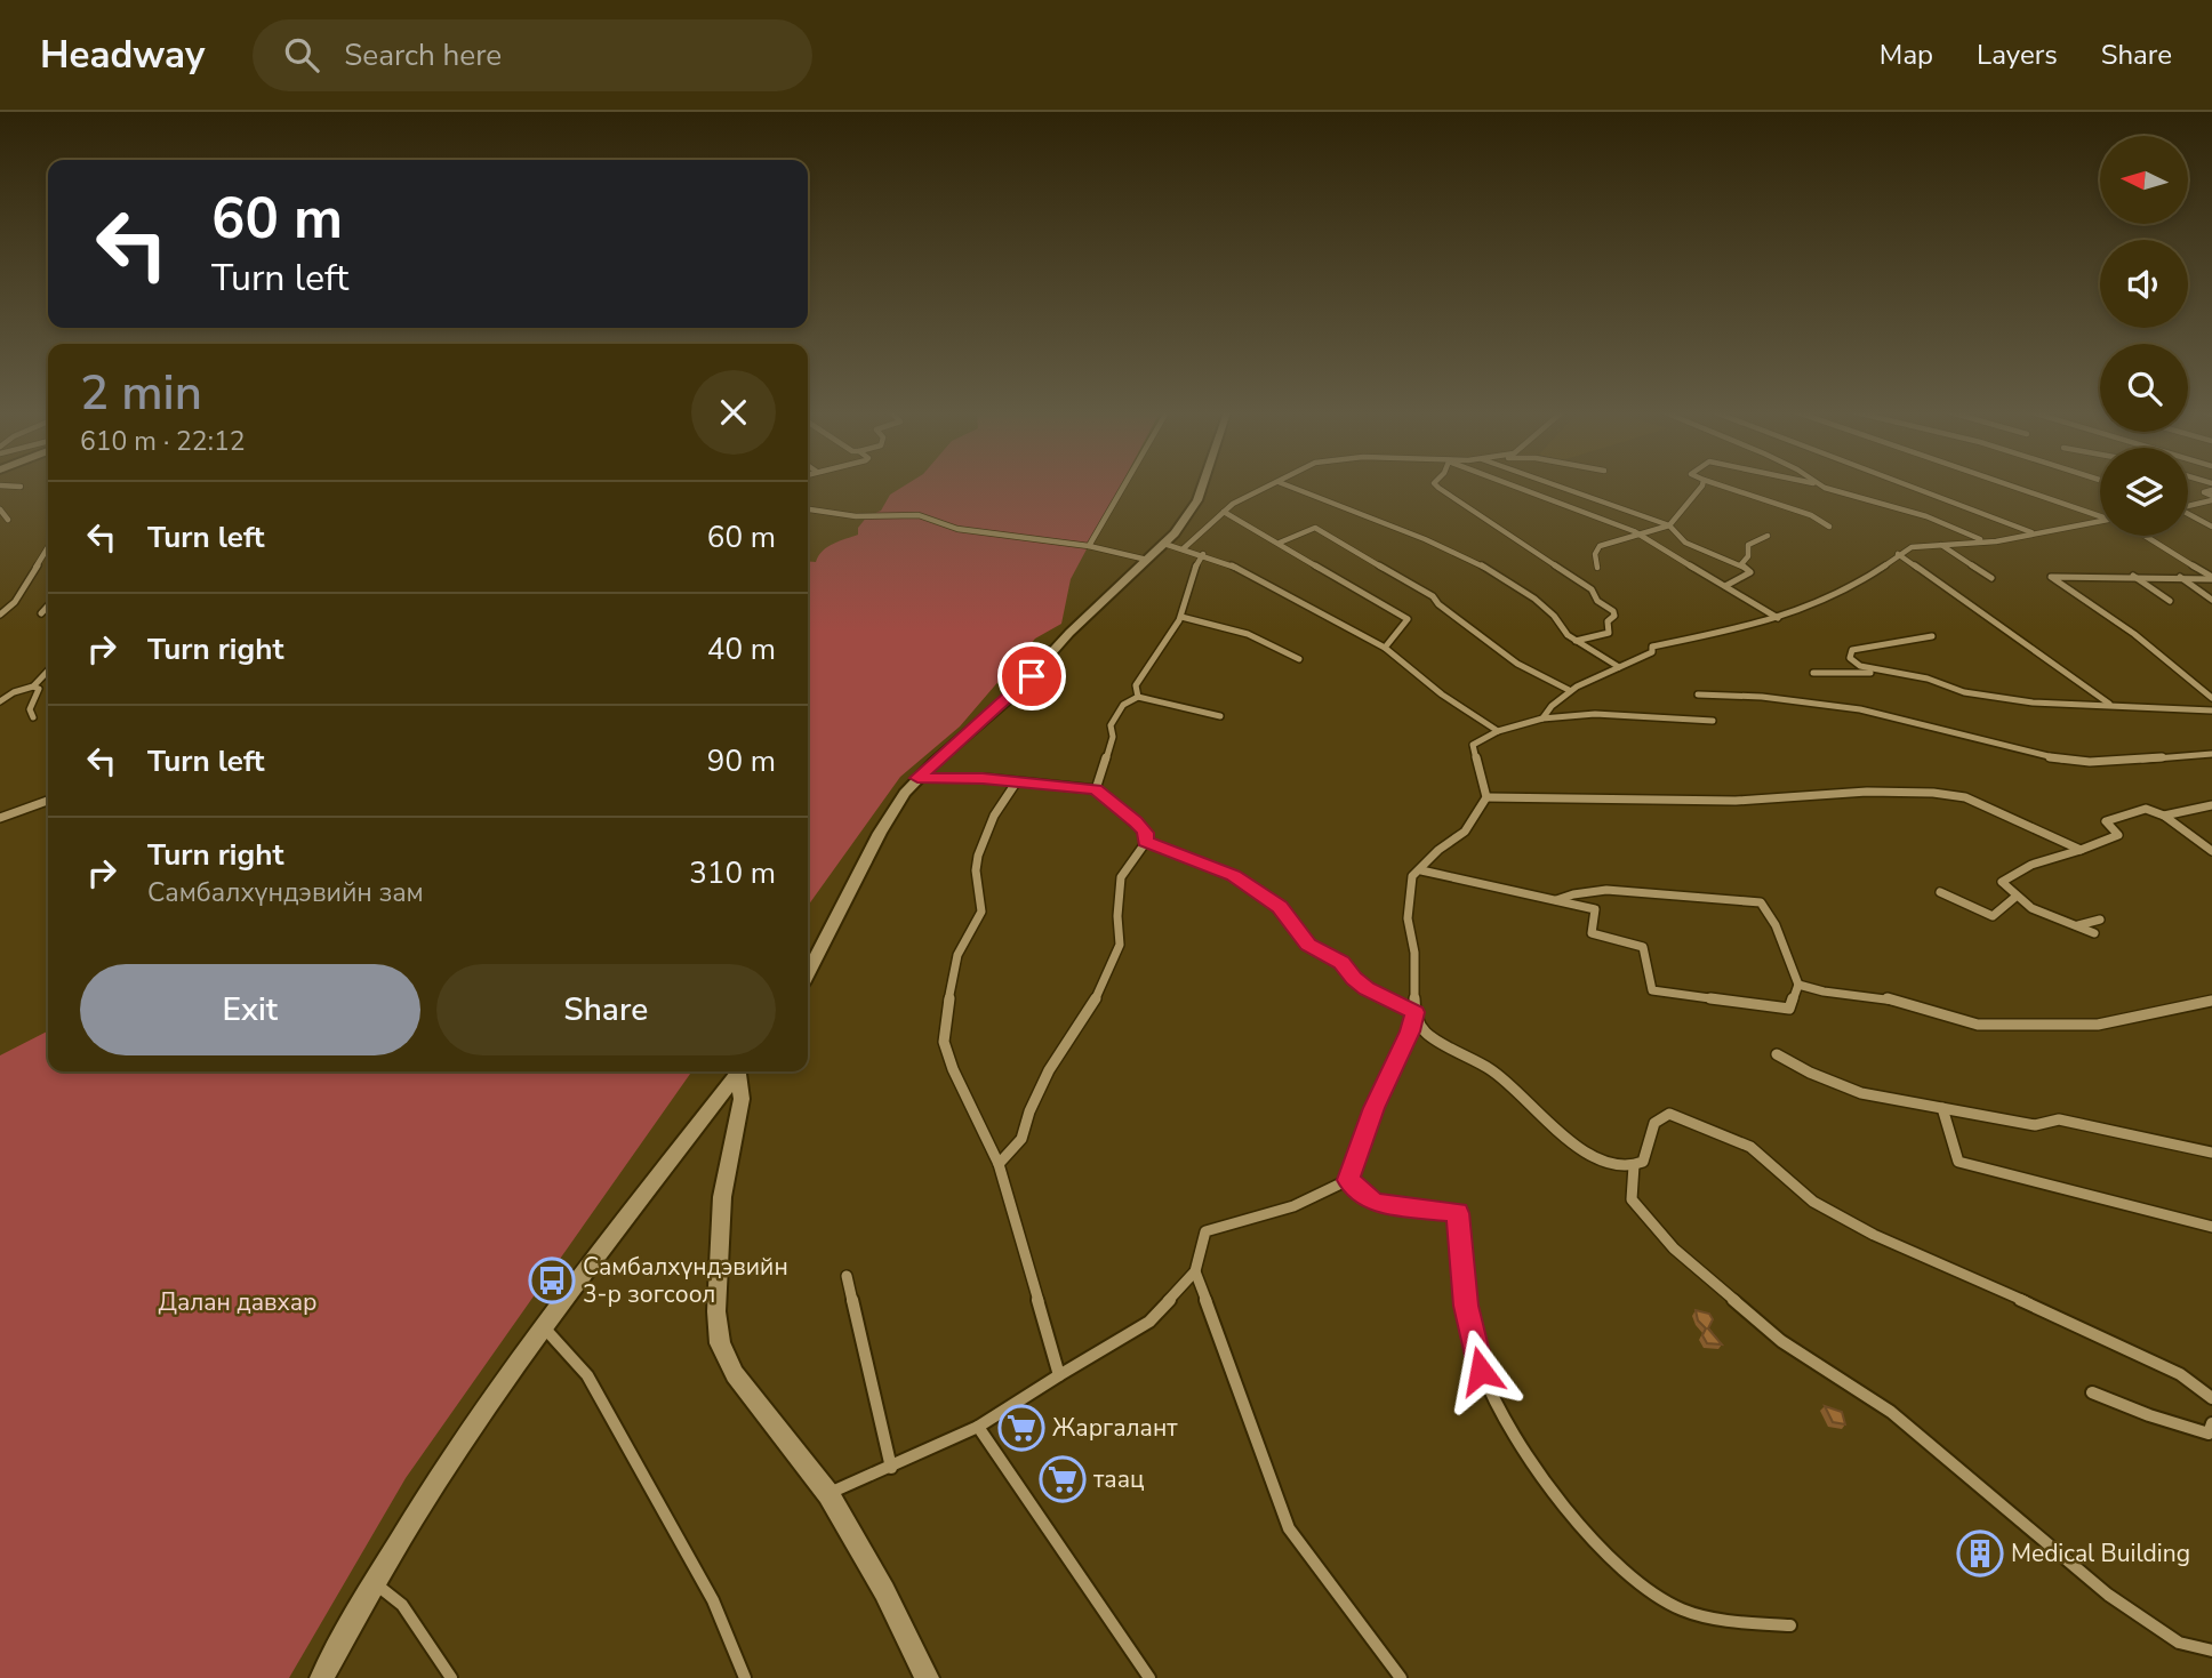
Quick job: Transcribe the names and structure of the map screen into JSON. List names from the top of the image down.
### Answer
{
  "parks": ["Далан давхар"],
  "places": {
    "bus stop": ["Самбалхүндэвийн 3-р зогсоол"],
    "supermarket": ["Жаргалант", "таац"],
    "building": ["Medical Building"]
  },
  "north": "left",
  "page": {
    "header": "Headway",
    "search": "Search here",
    "nav": ["Map", "Layers", "Share"],
    "turn": ["60 m", "Turn left"],
    "heading": ["2 min", "610 m · 22:12"],
    "list": [
      {
        "name": "Turn left",
        "value": "60 m"
      },
      {
        "name": "Turn right",
        "value": "40 m"
      },
      {
        "name": "Turn left",
        "value": "90 m"
      },
      {
        "name": "Turn right",
        "note": "Самбалхүндэвийн зам",
        "value": "310 m"
      }
    ],
    "buttons": ["Exit", "Share"]
  }
}
